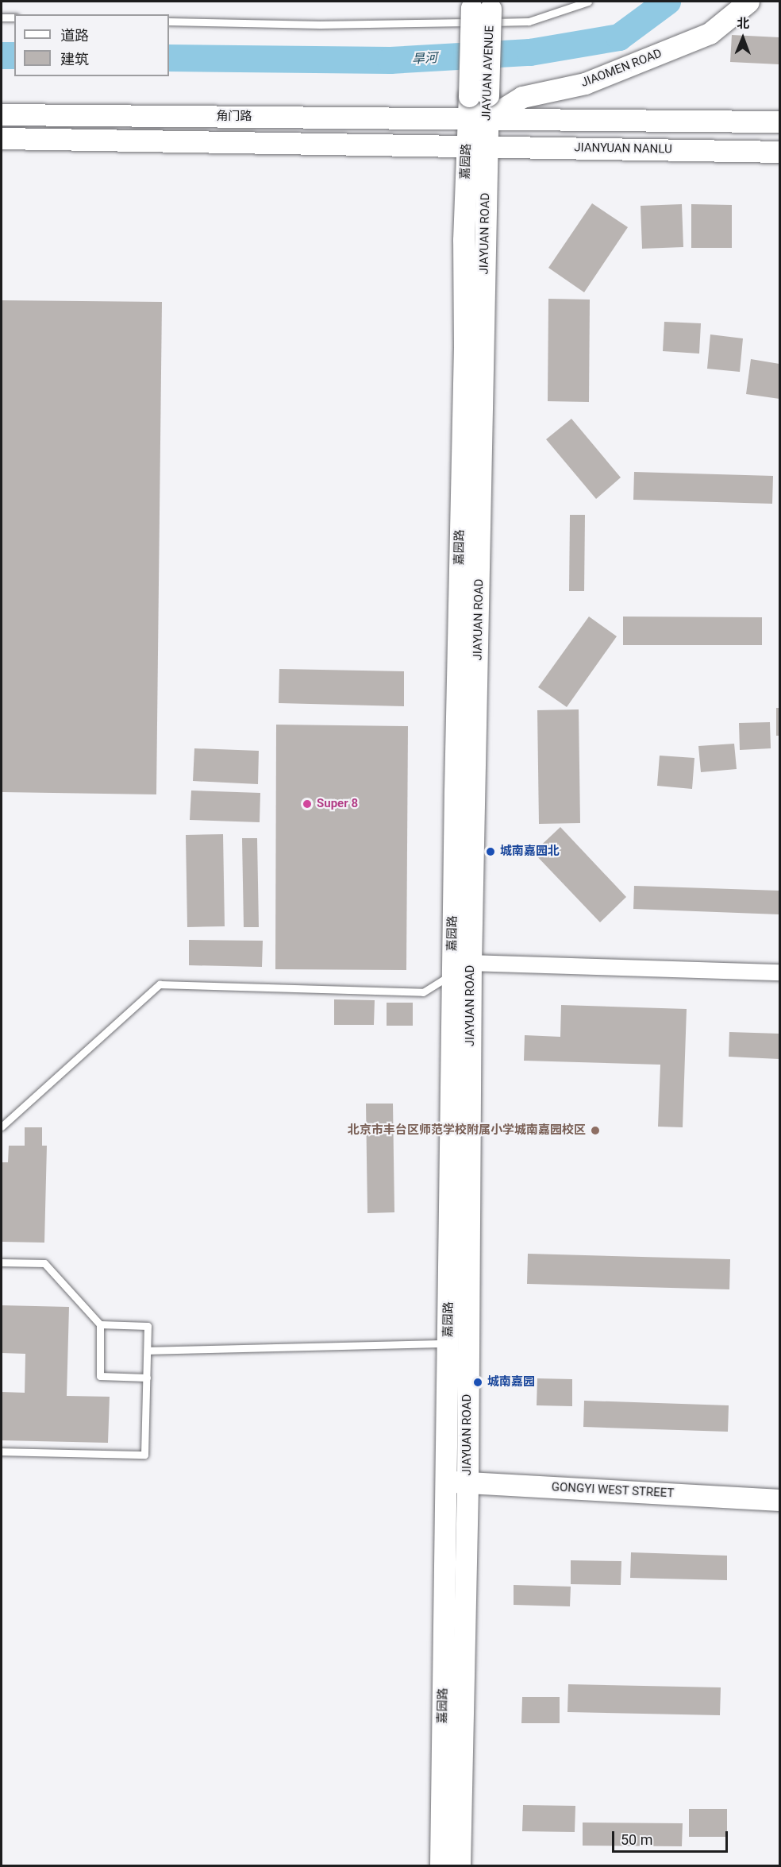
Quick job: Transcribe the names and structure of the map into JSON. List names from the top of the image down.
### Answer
{
  "streets": {
    "main road": [
      "JIAOMEN ROAD",
      "JIAYUAN AVENUE",
      "角门路",
      "JIANYUAN NANLU",
      "嘉园路",
      "JIAYUAN ROAD",
      "GONGYI WEST STREET"
    ]
  },
  "crossings": [
    ["JIAOMEN ROAD", "JIAYUAN AVENUE"],
    ["JIAOMEN ROAD", "角门路"],
    ["JIAOMEN ROAD", "嘉园路"],
    ["JIAYUAN AVENUE", "角门路"],
    ["JIAYUAN AVENUE", "嘉园路"],
    ["角门路", "JIANYUAN NANLU"],
    ["角门路", "嘉园路"],
    ["角门路", "JIAYUAN ROAD"],
    ["JIANYUAN NANLU", "嘉园路"],
    ["JIANYUAN NANLU", "JIAYUAN ROAD"],
    ["嘉园路", "JIAYUAN ROAD"],
    ["嘉园路", "GONGYI WEST STREET"],
    ["JIAYUAN ROAD", "GONGYI WEST STREET"]
  ],
  "water": ["旱河"],
  "places": [
    "Super 8",
    "城南嘉园北",
    "北京市丰台区师范学校附属小学城南嘉园校区",
    "城南嘉园"
  ],
  "legend": ["道路", "建筑"],
  "scale_bar": "50 m",
  "north": "top"
}
